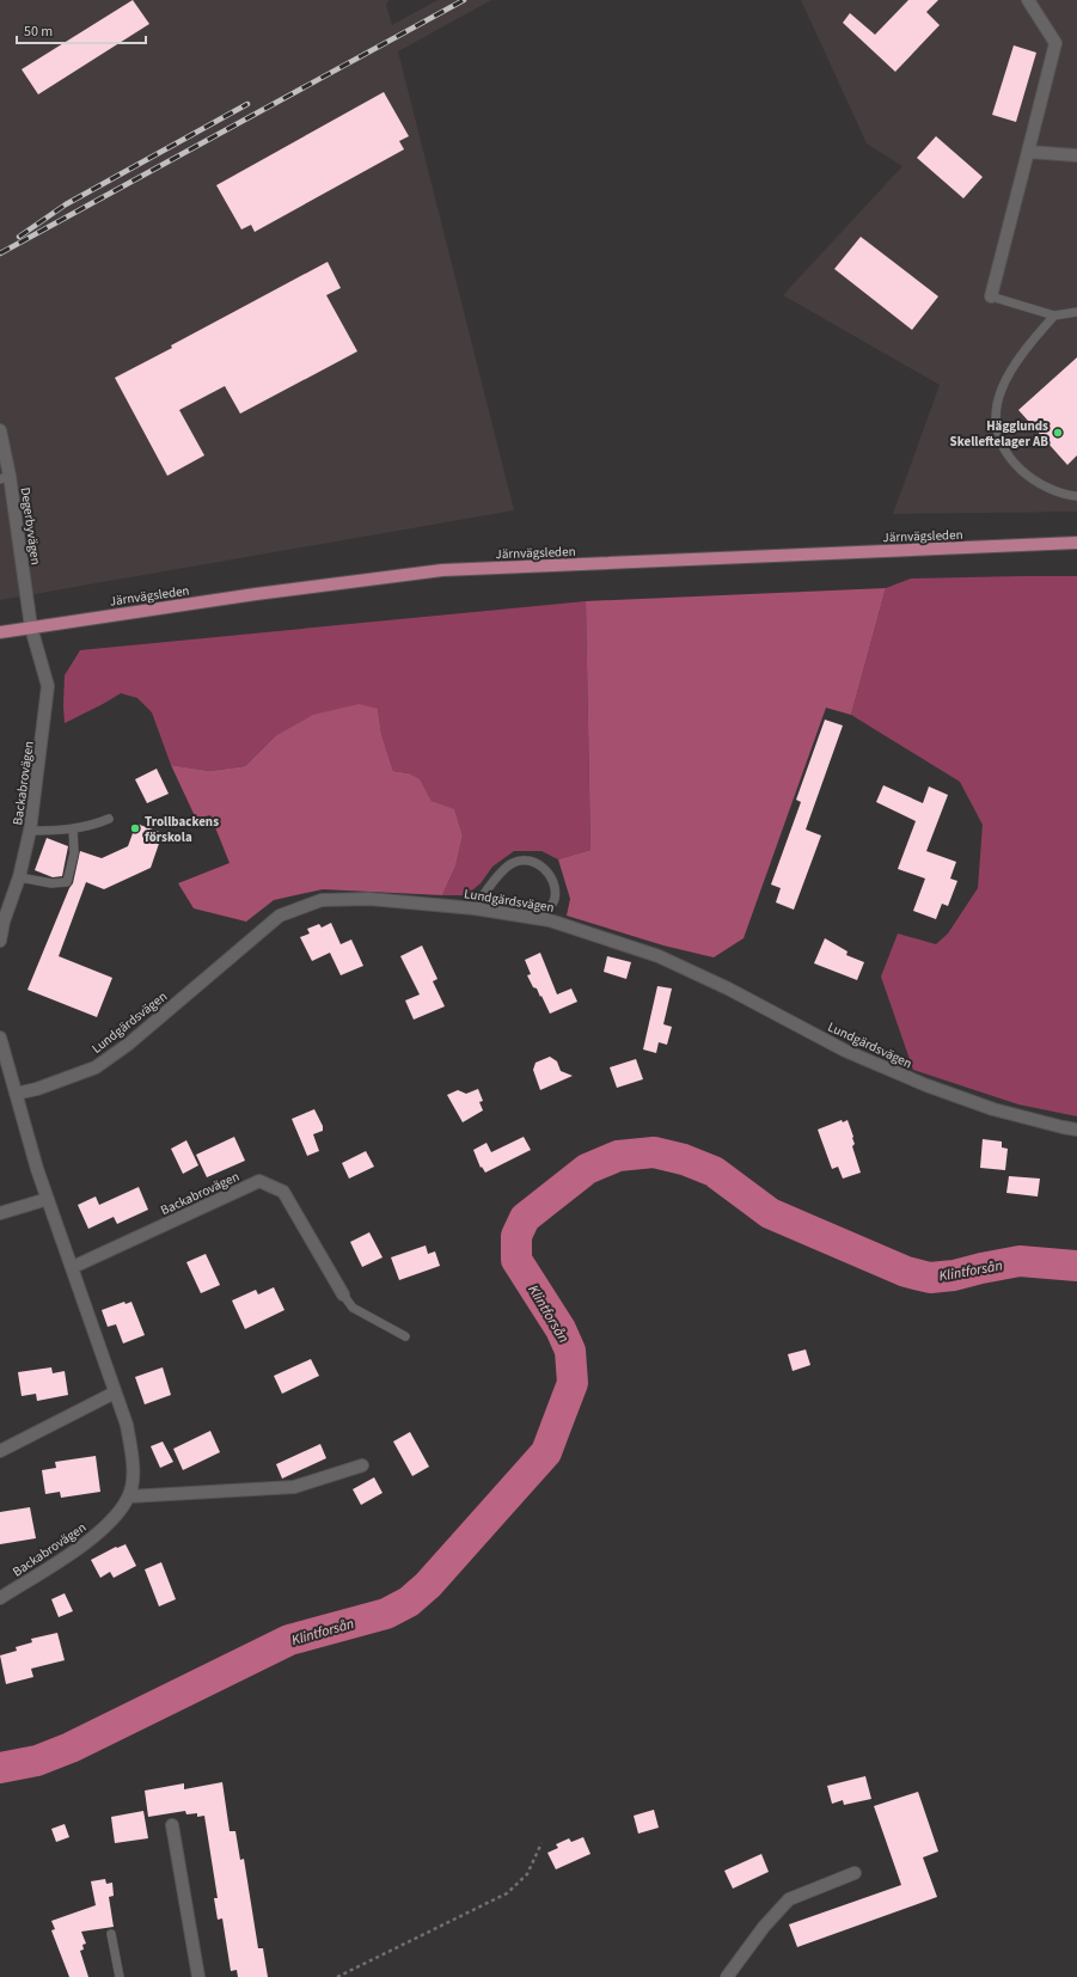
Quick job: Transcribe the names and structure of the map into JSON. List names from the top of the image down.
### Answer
{
  "streets": {
    "main road": ["Järnvägsleden"],
    "street": ["Degerbyvägen", "Backabrovägen", "Lundgärdsvägen"]
  },
  "crossings": [
    ["Degerbyvägen", "Järnvägsleden"],
    ["Degerbyvägen", "Backabrovägen"],
    ["Järnvägsleden", "Backabrovägen"],
    ["Backabrovägen", "Lundgärdsvägen"]
  ],
  "water": ["Klintforsån"],
  "places": ["Hägglunds Skelleftelager AB", "Trollbackens förskola"],
  "scale_bar": "50 m"
}
